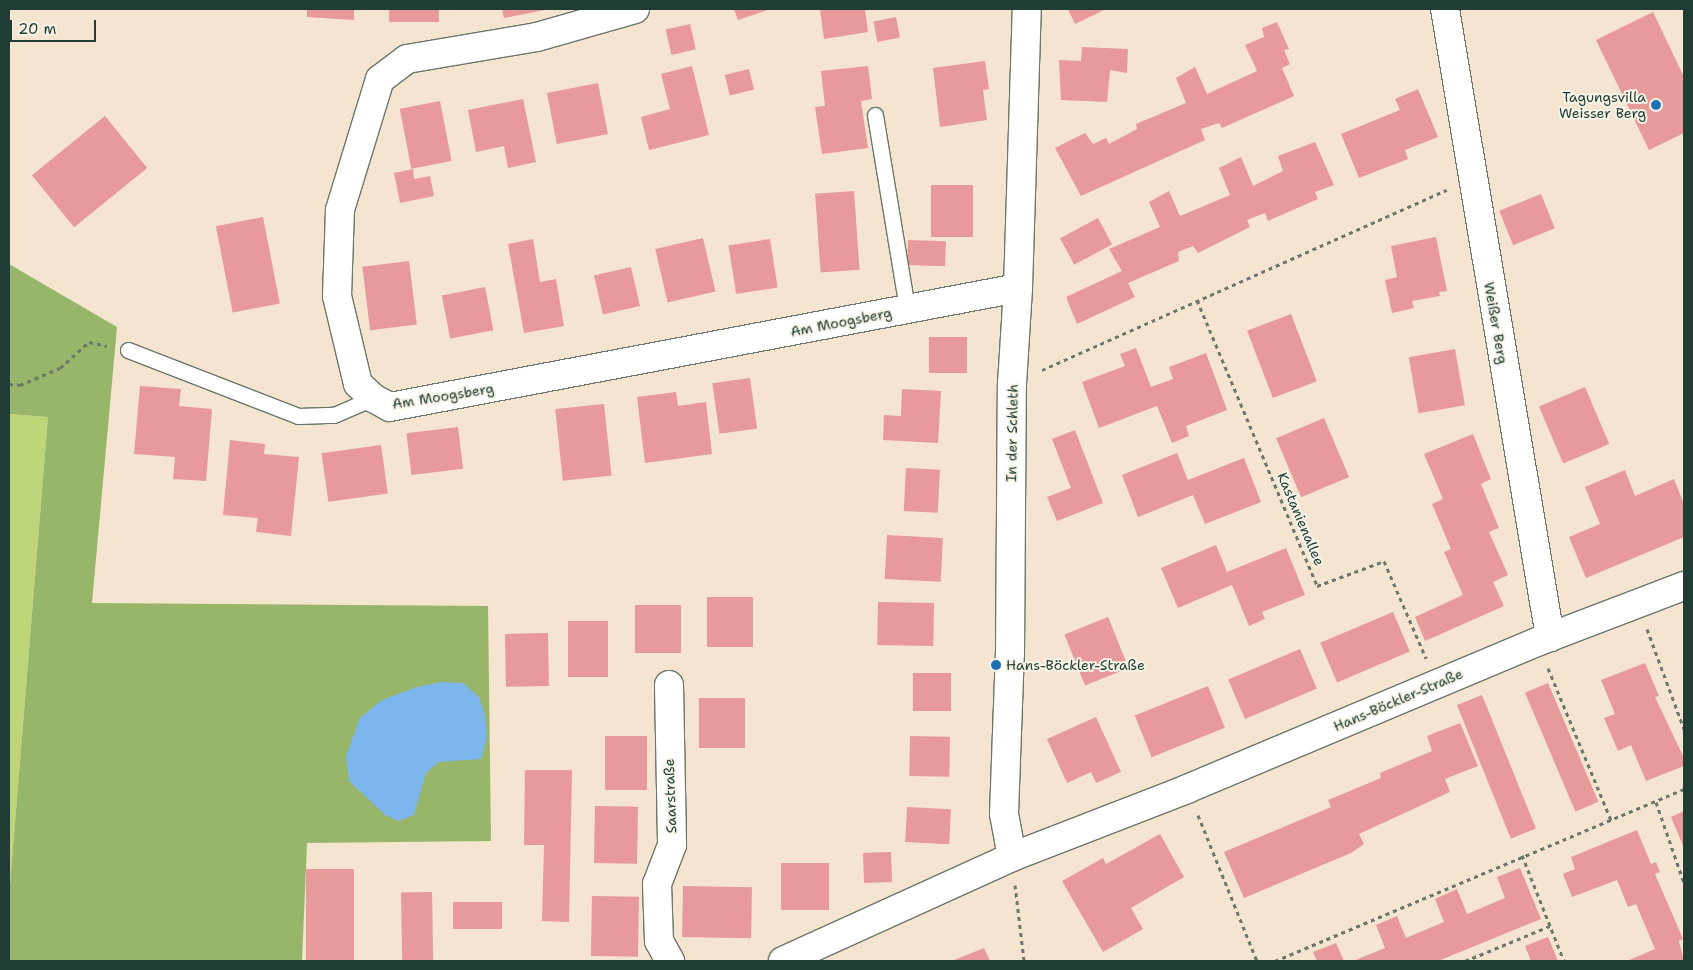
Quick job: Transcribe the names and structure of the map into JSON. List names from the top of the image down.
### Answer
{
  "streets": {
    "street": [
      "Am Moogsberg",
      "Weißer Berg",
      "In der Schleth",
      "Hans-Böckler-Straße",
      "Saarstraße"
    ],
    "path": ["Kastanienallee"]
  },
  "crossings": [
    ["Am Moogsberg", "In der Schleth"],
    ["Weißer Berg", "Hans-Böckler-Straße"],
    ["In der Schleth", "Hans-Böckler-Straße"],
    ["Kastanienallee", "Hans-Böckler-Straße"]
  ],
  "places": ["Tagungsvilla Weisser Berg", "Hans-Böckler-Straße"],
  "scale_bar": "20 m"
}
